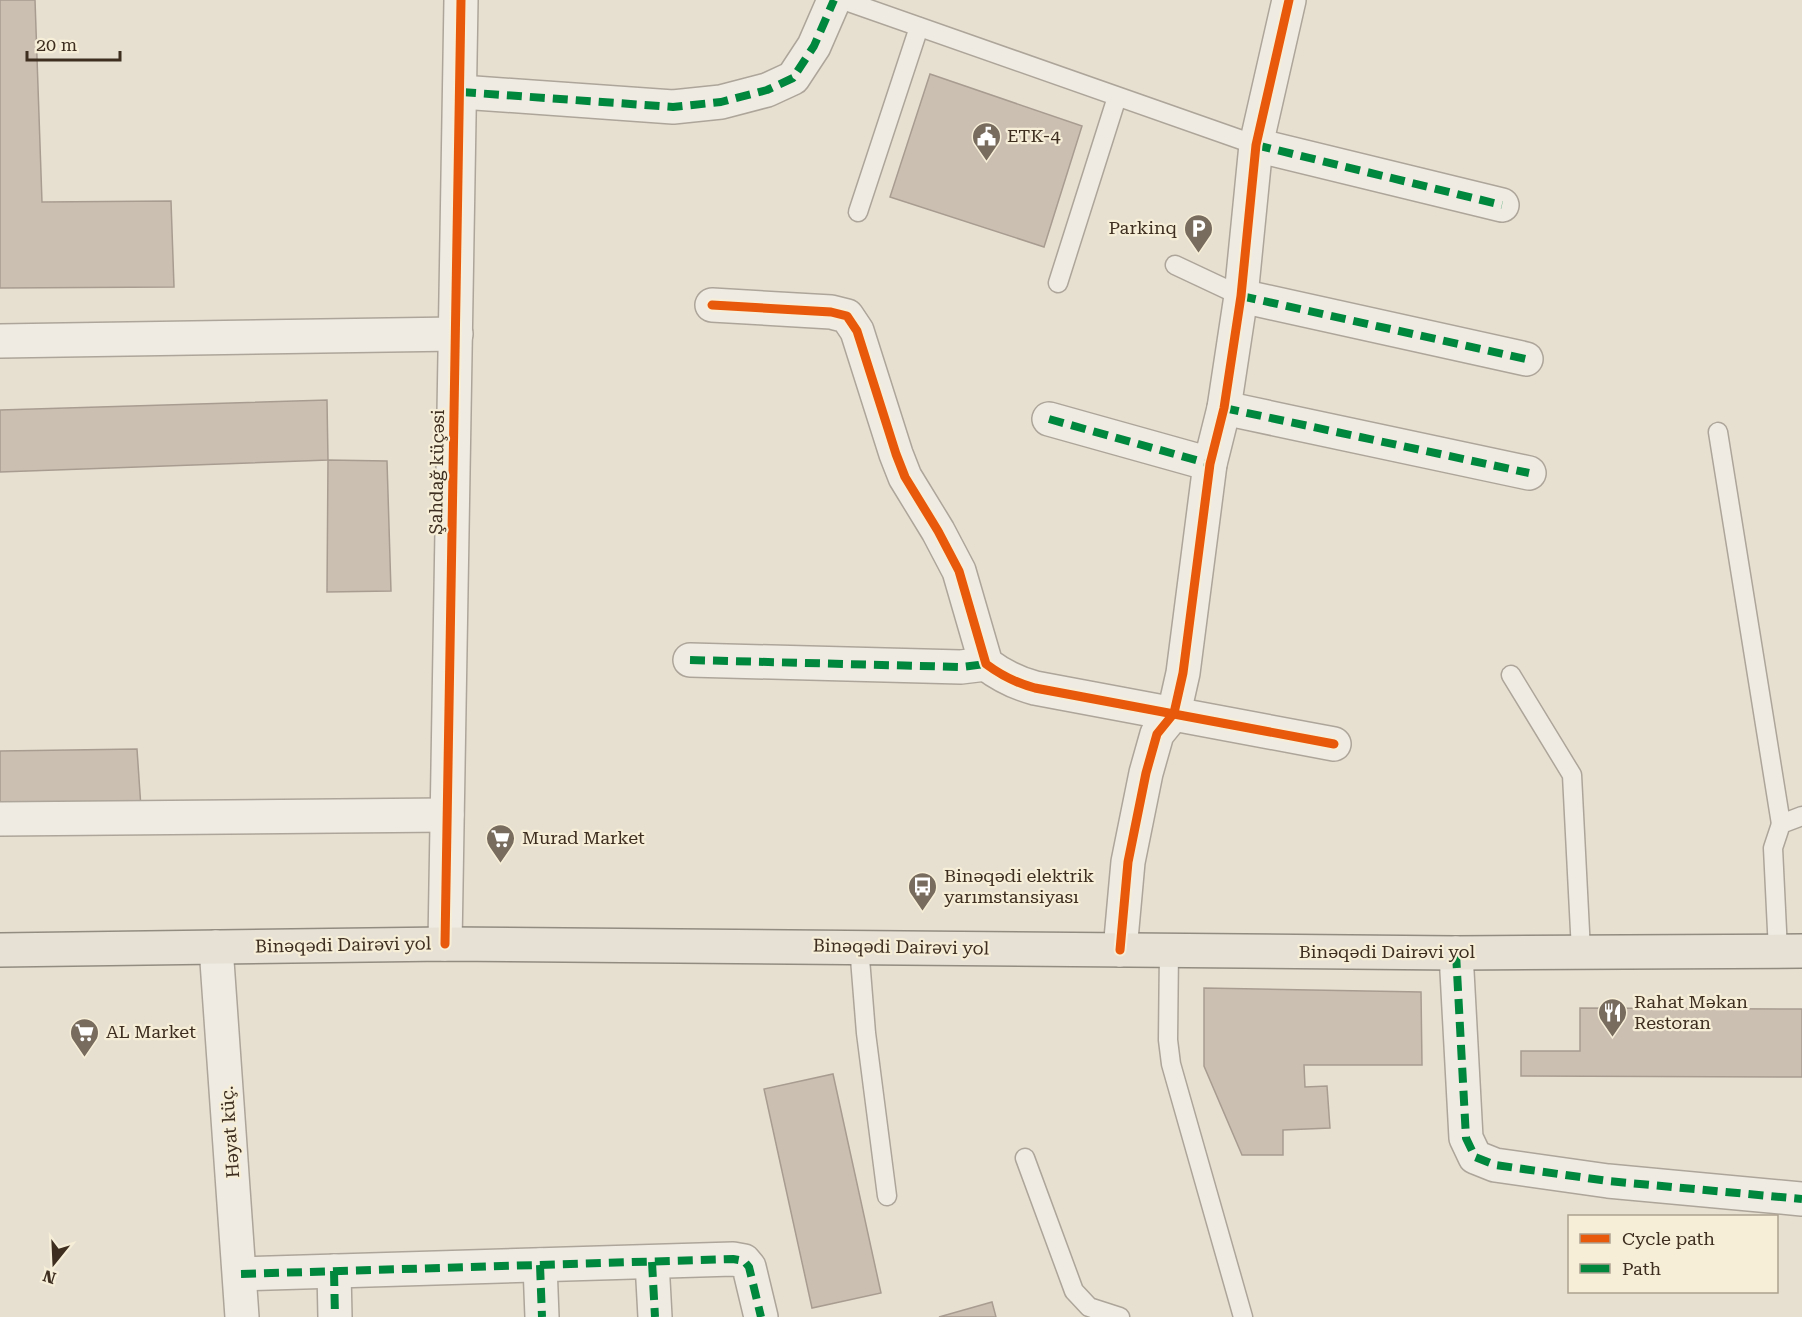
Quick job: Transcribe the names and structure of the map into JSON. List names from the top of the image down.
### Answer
{
  "streets": {
    "main road": ["Binəqədi Dairəvi yol"],
    "street": ["Şahdağ küçəsi", "Həyat küç."]
  },
  "crossings": [
    ["Şahdağ küçəsi", "Binəqədi Dairəvi yol"],
    ["Binəqədi Dairəvi yol", "Həyat küç."]
  ],
  "places": {
    "public building": ["ETK-4"],
    "parking": ["Parkinq"],
    "supermarket": ["Murad Market", "AL Market"],
    "bus stop": ["Binəqədi elektrik yarımstansiyası"],
    "restaurant": ["Rahat Məkan Restoran"]
  },
  "legend": ["Cycle path", "Path"],
  "scale_bar": "20 m",
  "north": "bottom"
}
